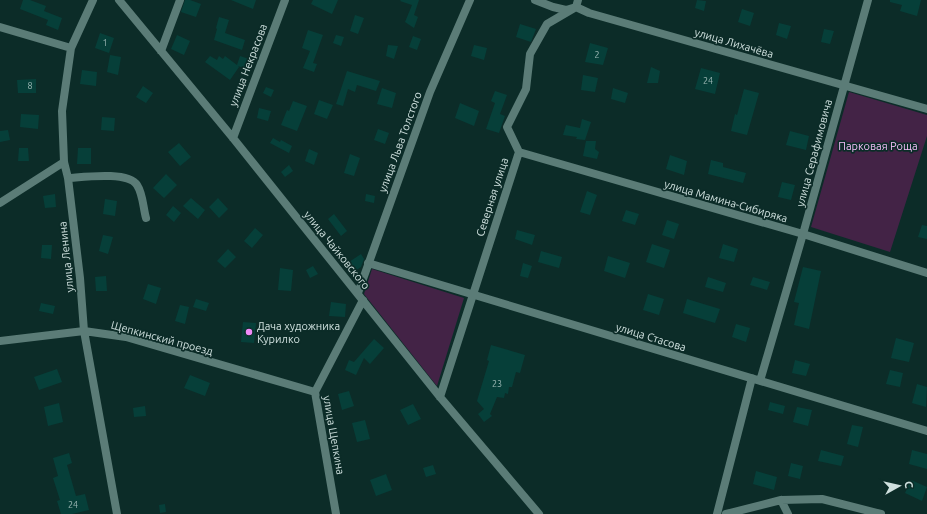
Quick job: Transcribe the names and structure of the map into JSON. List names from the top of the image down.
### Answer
{
  "streets": {
    "street": [
      "улица Лихачёва",
      "улица Некрасова",
      "улица Льва Толстого",
      "улица Серафимовича",
      "Северная улица",
      "улица Мамина-Сибиряка",
      "улица Чайковского",
      "улица Ленина",
      "улица Стасова",
      "Щепкинский проезд",
      "улица Щепкина"
    ]
  },
  "crossings": [
    ["улица Лихачёва", "улица Серафимовича"],
    ["улица Лихачёва", "Северная улица"],
    ["улица Некрасова", "улица Чайковского"],
    ["улица Льва Толстого", "улица Чайковского"],
    ["улица Льва Толстого", "улица Стасова"],
    ["улица Льва Толстого", "улица Щепкина"],
    ["улица Серафимовича", "улица Мамина-Сибиряка"],
    ["улица Серафимовича", "улица Стасова"],
    ["Северная улица", "улица Мамина-Сибиряка"],
    ["Северная улица", "улица Чайковского"],
    ["Северная улица", "улица Стасова"],
    ["улица Чайковского", "улица Щепкина"],
    ["улица Ленина", "Щепкинский проезд"],
    ["Щепкинский проезд", "улица Щепкина"]
  ],
  "parks": ["Парковая Роща"],
  "places": ["Дача художника Курилко"],
  "house_numbers": [
    "1",
    "2",
    "24",
    "8",
    "23",
    "24"
  ],
  "north": "right"
}
